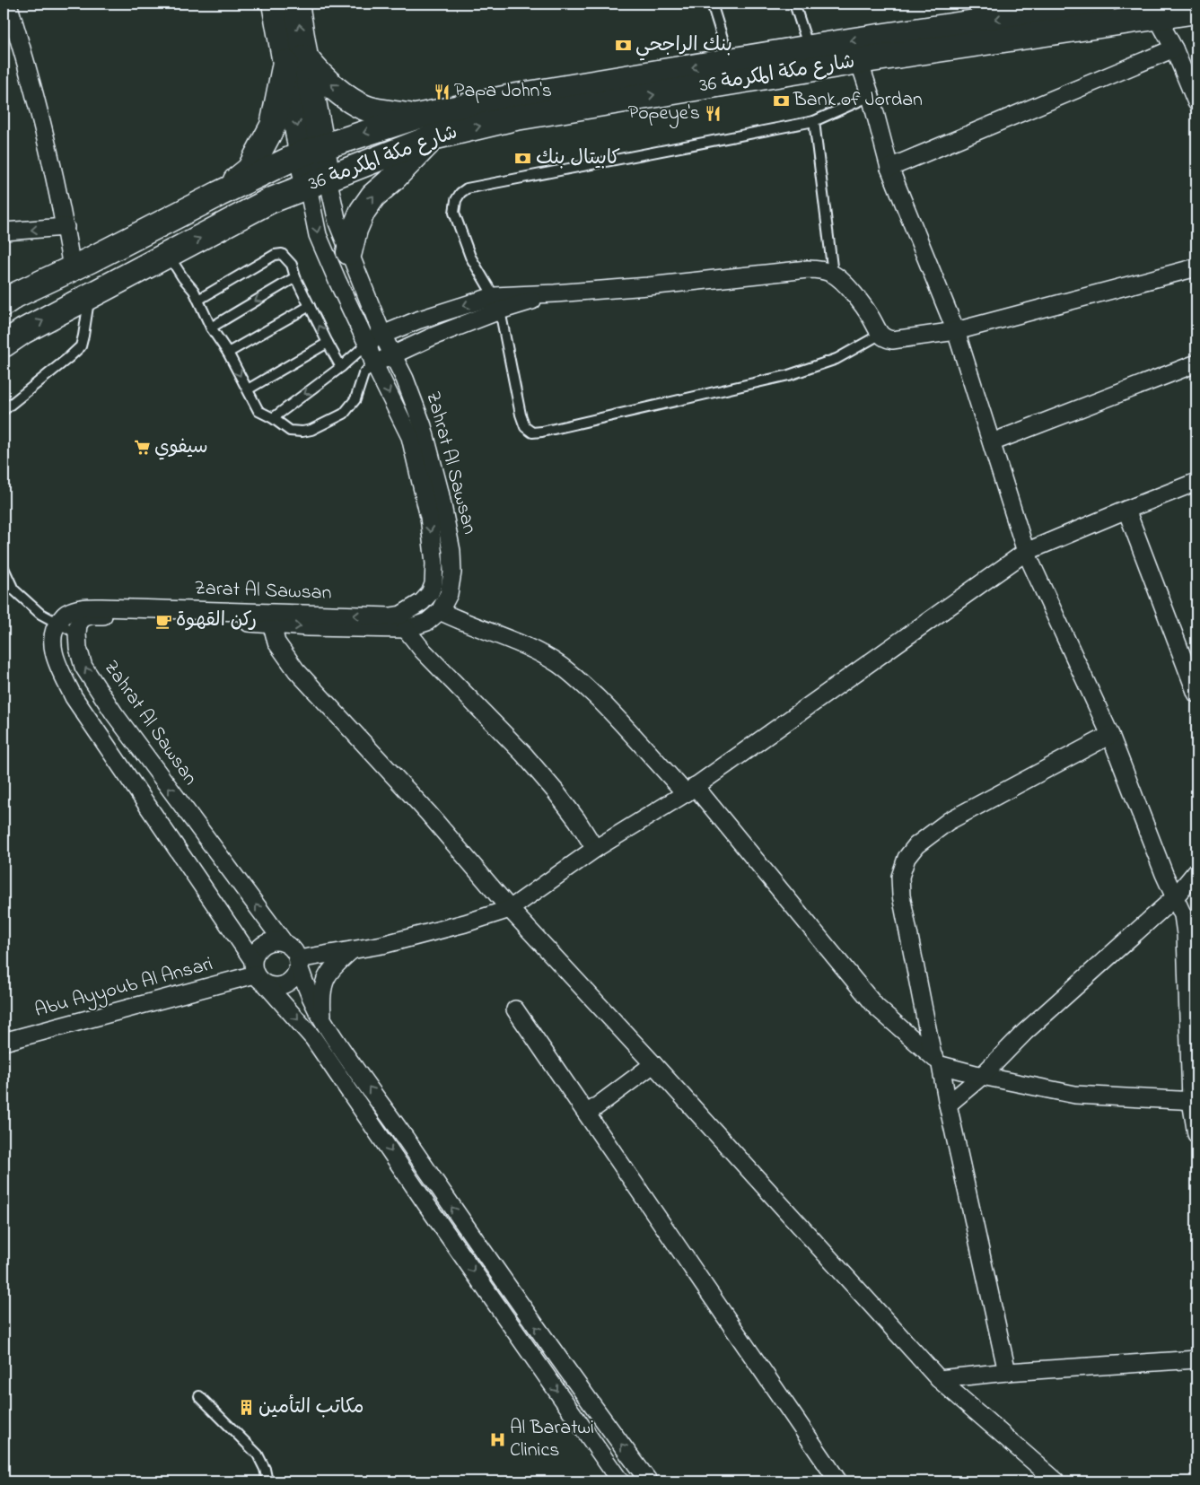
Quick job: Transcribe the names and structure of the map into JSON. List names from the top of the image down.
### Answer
{
  "streets": {
    "main road": ["شارع مكة المكرمة 36"],
    "street": ["Zahrat Al Sawsan", "Zarat Al Sawsan", "Abu Ayyoub Al Ansari"]
  },
  "crossings": [
    ["شارع مكة المكرمة 36", "Zahrat Al Sawsan"],
    ["شارع مكة المكرمة 36", "Zarat Al Sawsan"],
    ["Zahrat Al Sawsan", "Zarat Al Sawsan"],
    ["Zahrat Al Sawsan", "Abu Ayyoub Al Ansari"]
  ],
  "places": {
    "bank": ["بنك الراجحي", "Bank of Jordan", "كابيتال بنك"],
    "restaurant": ["Papa John's", "Popeye's"],
    "supermarket": ["سيفوي"],
    "cafe": ["ركن القهوة"],
    "building": ["مكاتب التأمين"],
    "hospital": ["Al Baratwi Clinics"]
  }
}
